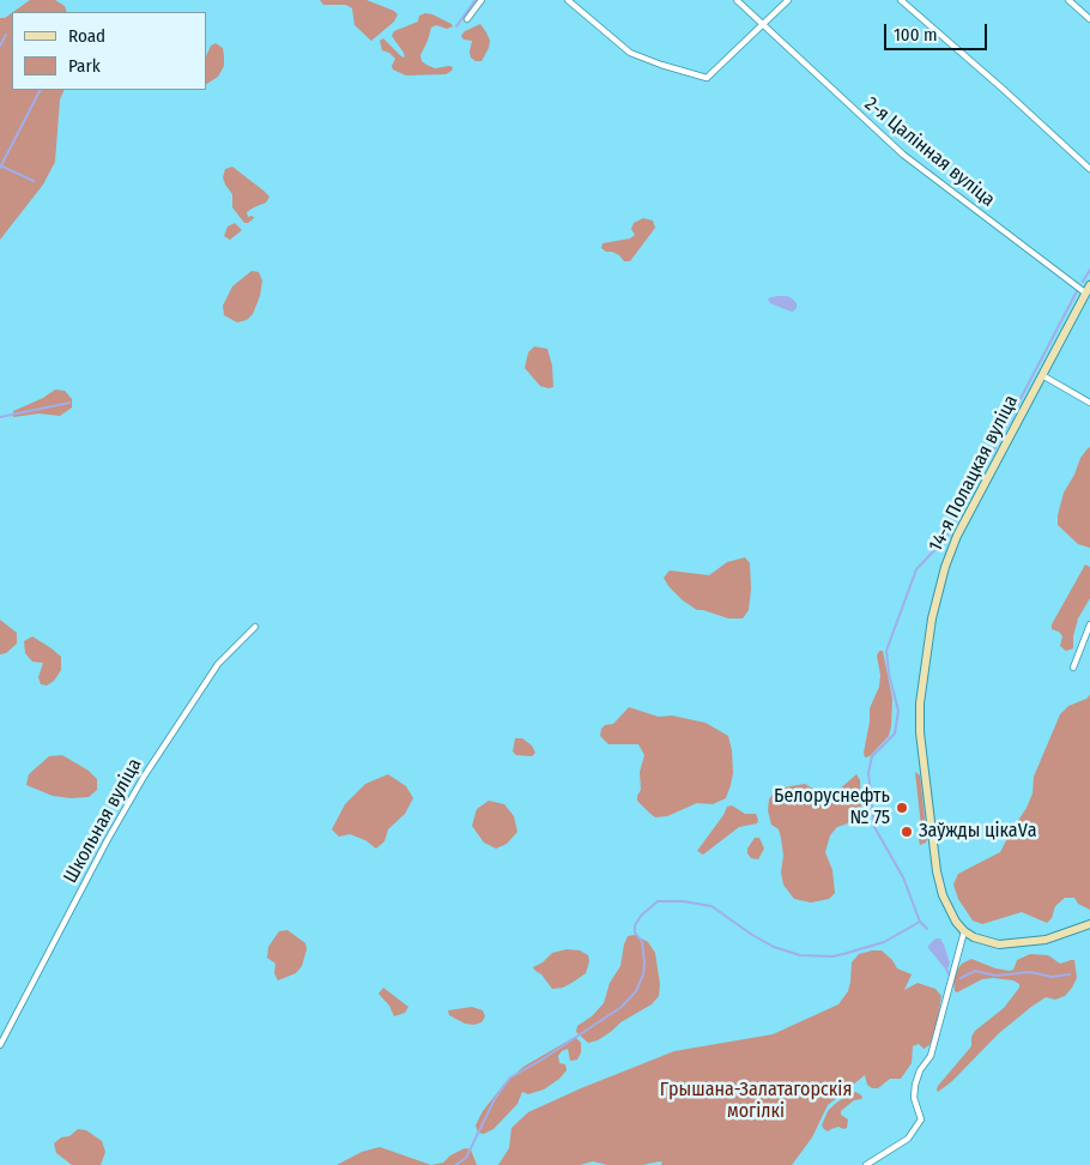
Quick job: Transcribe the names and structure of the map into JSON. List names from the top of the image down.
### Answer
{
  "streets": {
    "main road": ["14-я Полацкая вуліца"],
    "street": ["2-я Цалінная вуліца", "Школьная вуліца"]
  },
  "crossings": [
    ["2-я Цалінная вуліца", "14-я Полацкая вуліца"]
  ],
  "parks": ["Грышана-Залатагорскія могілкі"],
  "places": ["Белоруснефть № 75", "Заўжды цікаVа"],
  "legend": ["Road", "Park"],
  "scale_bar": "100 m"
}
